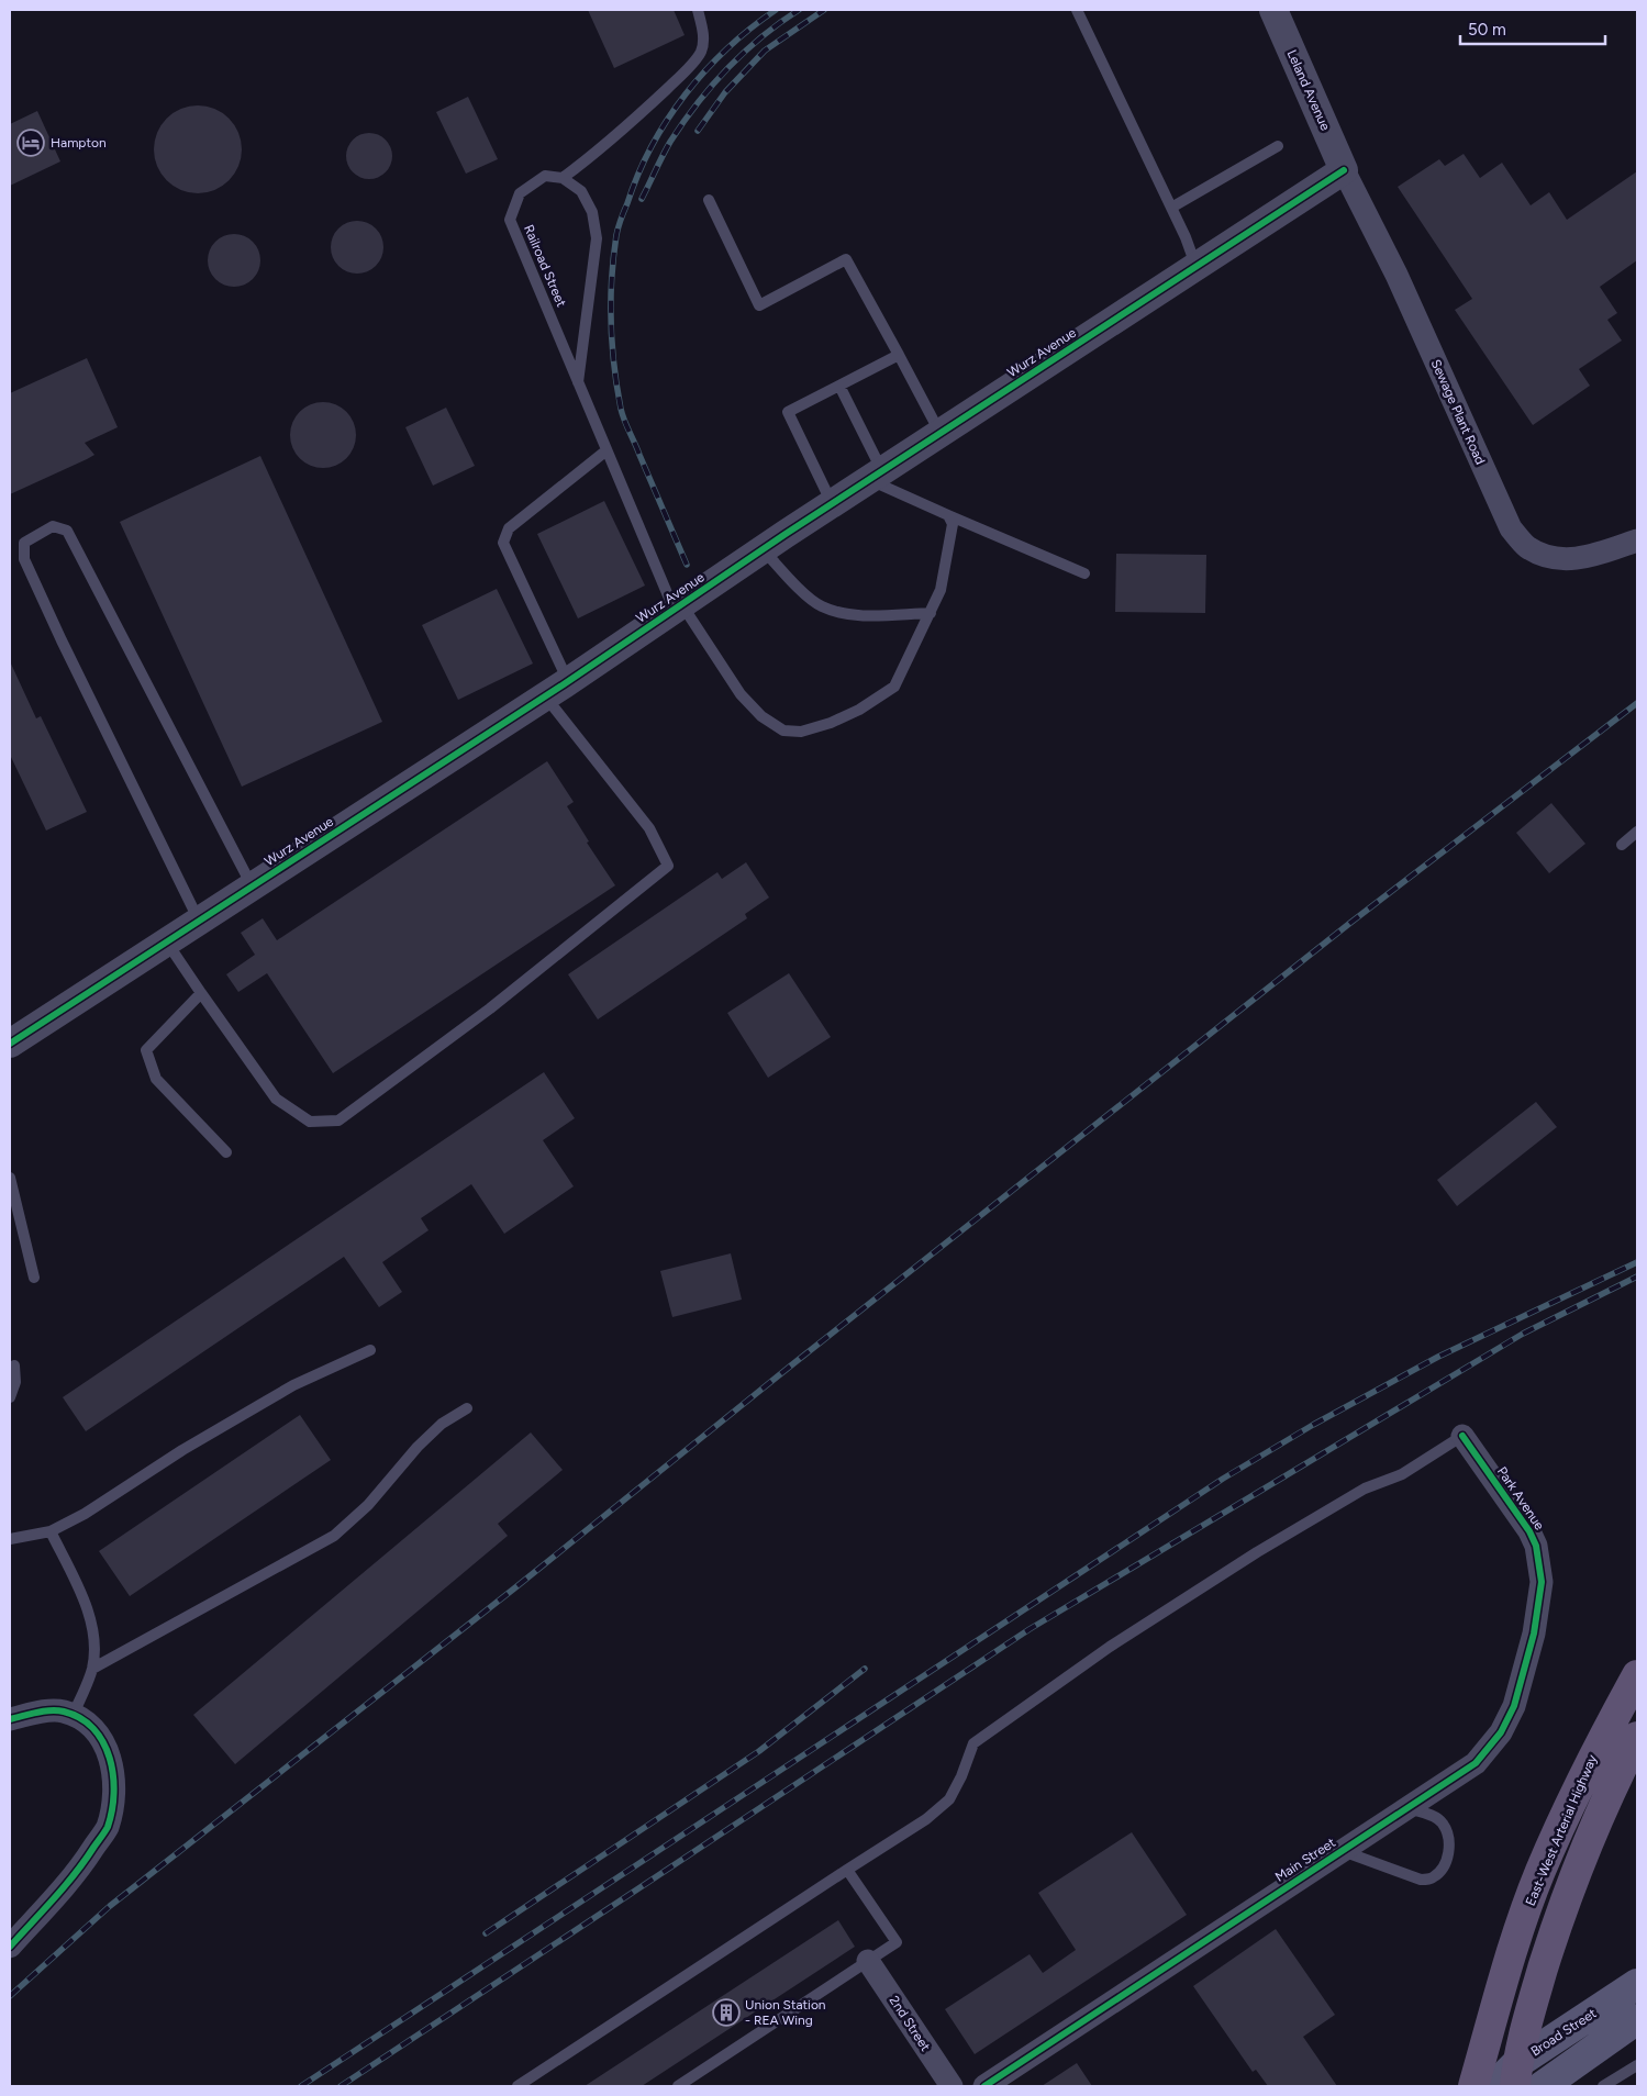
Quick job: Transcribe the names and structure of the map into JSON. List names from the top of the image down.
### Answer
{
  "streets": {
    "main road": ["East-West Arterial Highway", "Broad Street"],
    "street": [
      "Leland Avenue",
      "Wurz Avenue",
      "Sewage Plant Road",
      "Park Avenue",
      "Main Street",
      "2nd Street"
    ],
    "lane": ["Railroad Street"]
  },
  "crossings": [
    ["Leland Avenue", "Wurz Avenue"],
    ["Leland Avenue", "Sewage Plant Road"],
    ["Railroad Street", "Wurz Avenue"],
    ["Wurz Avenue", "Sewage Plant Road"],
    ["Park Avenue", "Main Street"]
  ],
  "places": {
    "hotel": ["Hampton"],
    "building": ["Union Station - REA Wing"]
  },
  "scale_bar": "50 m"
}
